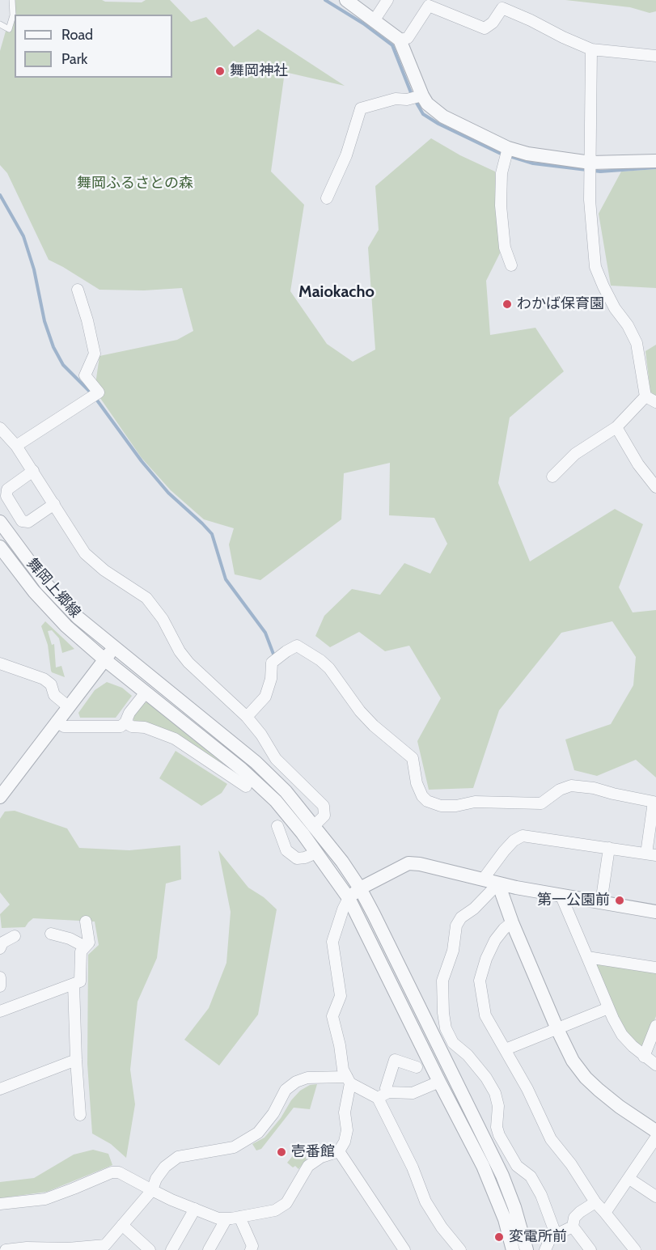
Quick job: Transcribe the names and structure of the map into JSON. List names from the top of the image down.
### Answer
{
  "streets": {
    "street": ["舞岡上郷線"]
  },
  "districts": ["Maiokacho"],
  "parks": ["舞岡ふるさとの森"],
  "places": [
    "舞岡神社",
    "わかば保育園",
    "第一公園前",
    "壱番館",
    "変電所前"
  ],
  "legend": ["Road", "Park"]
}
